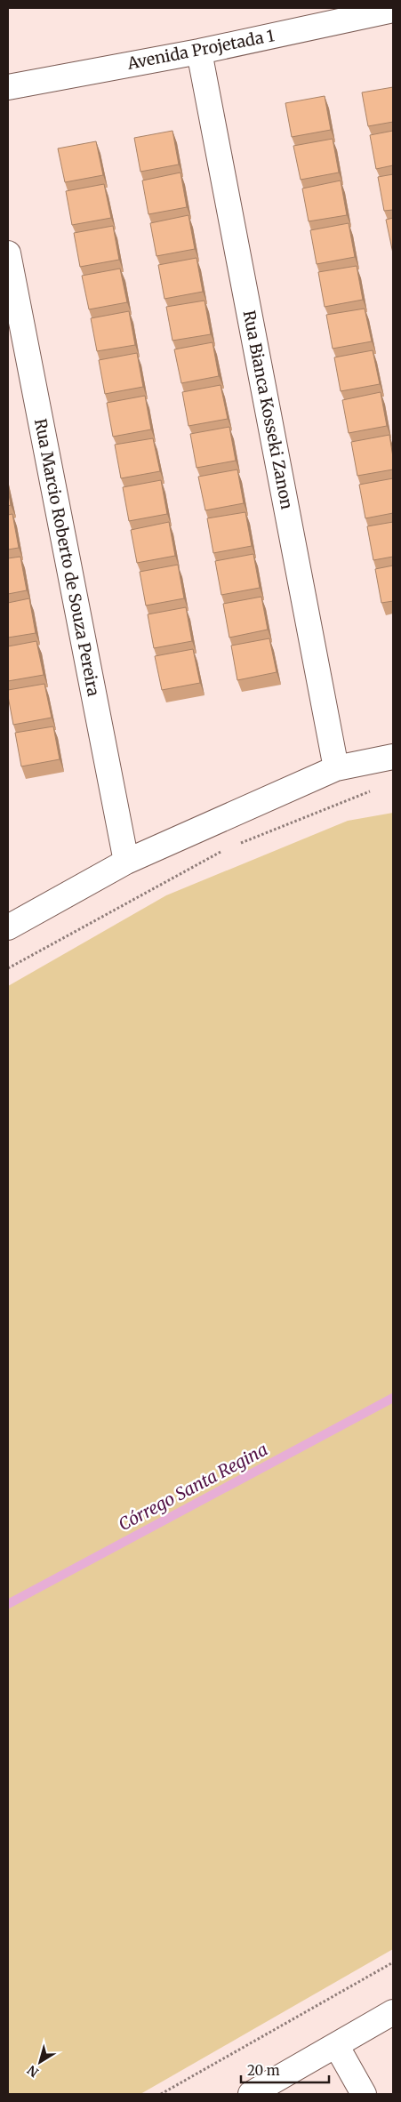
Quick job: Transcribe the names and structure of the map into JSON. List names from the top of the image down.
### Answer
{
  "streets": {
    "street": ["Avenida Projetada 1", "Rua Bianca Kosseki Zanon", "Rua Marcio Roberto de Souza Pereira"]
  },
  "crossings": [
    ["Avenida Projetada 1", "Rua Bianca Kosseki Zanon"]
  ],
  "water": ["Córrego Santa Regina"],
  "scale_bar": "20 m",
  "north": "bottom left"
}
